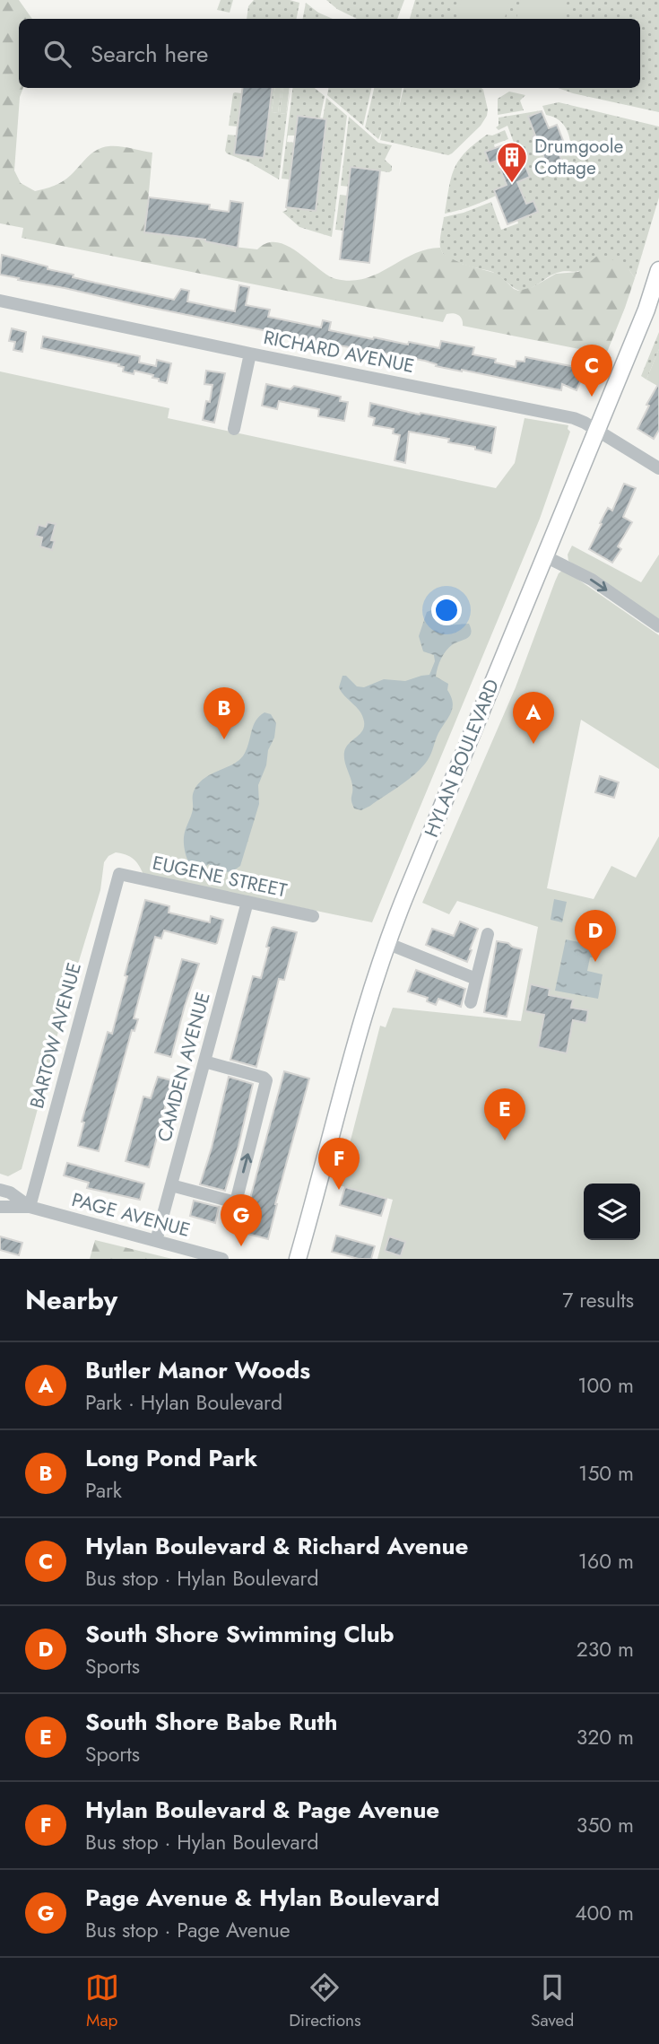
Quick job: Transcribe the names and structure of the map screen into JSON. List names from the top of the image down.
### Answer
{
  "streets": {
    "main road": ["HYLAN BOULEVARD"],
    "street": [
      "RICHARD AVENUE",
      "EUGENE STREET",
      "BARTOW AVENUE",
      "CAMDEN AVENUE",
      "PAGE AVENUE"
    ]
  },
  "crossings": [
    ["RICHARD AVENUE", "HYLAN BOULEVARD"],
    ["EUGENE STREET", "BARTOW AVENUE"],
    ["EUGENE STREET", "CAMDEN AVENUE"],
    ["BARTOW AVENUE", "PAGE AVENUE"],
    ["CAMDEN AVENUE", "PAGE AVENUE"]
  ],
  "places": {
    "building": ["Drumgoole Cottage"]
  },
  "page": {
    "search": "Search here",
    "pins": [
      "C",
      "B",
      "A",
      "D",
      "E",
      "F",
      "G"
    ],
    "heading": ["Nearby", "7 results"],
    "list": [
      {
        "mark": "A",
        "name": "Butler Manor Woods",
        "note": "Park · Hylan Boulevard",
        "value": "100 m"
      },
      {
        "mark": "B",
        "name": "Long Pond Park",
        "note": "Park",
        "value": "150 m"
      },
      {
        "mark": "C",
        "name": "Hylan Boulevard & Richard Avenue",
        "note": "Bus stop · Hylan Boulevard",
        "value": "160 m"
      },
      {
        "mark": "D",
        "name": "South Shore Swimming Club",
        "note": "Sports",
        "value": "230 m"
      },
      {
        "mark": "E",
        "name": "South Shore Babe Ruth",
        "note": "Sports",
        "value": "320 m"
      },
      {
        "mark": "F",
        "name": "Hylan Boulevard & Page Avenue",
        "note": "Bus stop · Hylan Boulevard",
        "value": "350 m"
      },
      {
        "mark": "G",
        "name": "Page Avenue & Hylan Boulevard",
        "note": "Bus stop · Page Avenue",
        "value": "400 m"
      }
    ],
    "nav": ["Map", "Directions", "Saved"]
  }
}
